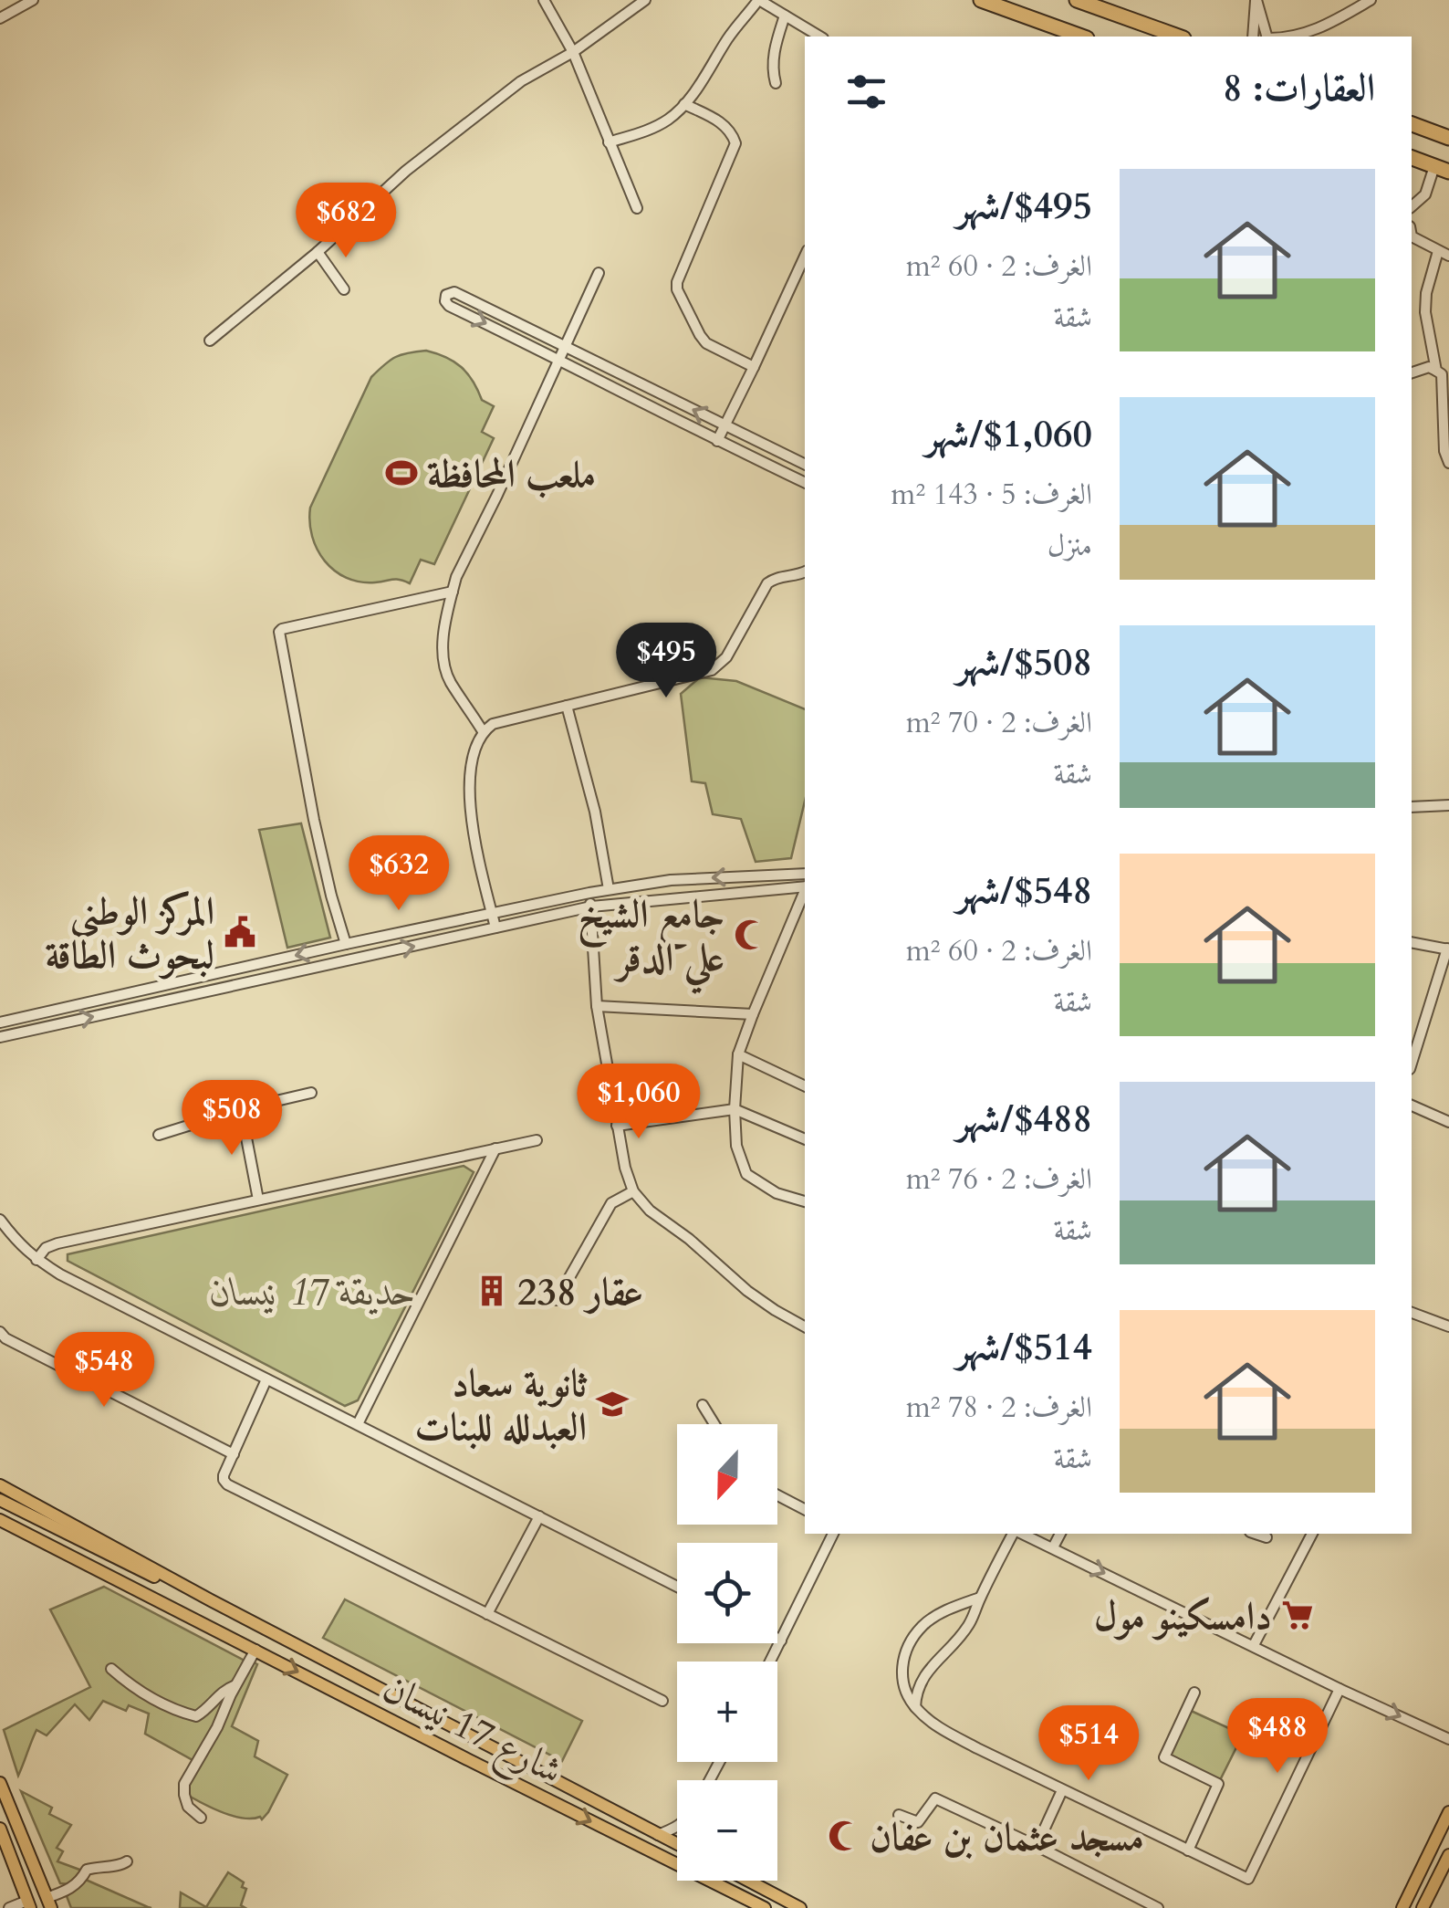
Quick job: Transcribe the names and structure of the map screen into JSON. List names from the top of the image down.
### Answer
{
  "streets": {
    "main road": ["شارع 17 نيسان"]
  },
  "parks": ["حديقة 17 نيسان"],
  "places": {
    "sports": ["ملعب المحافظة"],
    "public building": ["المركز الوطني لبحوث الطاقة"],
    "mosque": ["جامع الشيخ علي الدقر", "مسجد عثمان بن عفان"],
    "building": ["عقار 238"],
    "school or university": ["ثانوية سعاد العبدلله للبنات"],
    "supermarket": ["دامسكينو مول"]
  },
  "north": "bottom",
  "page": {
    "heading": "العقارات: 8",
    "list": [
      {
        "name": "$495/شهر",
        "note": "الغرف: 2 · 60 m² · شقة"
      },
      {
        "name": "$1,060/شهر",
        "note": "الغرف: 5 · 143 m² · منزل"
      },
      {
        "name": "$508/شهر",
        "note": "الغرف: 2 · 70 m² · شقة"
      },
      {
        "name": "$548/شهر",
        "note": "الغرف: 2 · 60 m² · شقة"
      },
      {
        "name": "$488/شهر",
        "note": "الغرف: 2 · 76 m² · شقة"
      },
      {
        "name": "$514/شهر",
        "note": "الغرف: 2 · 78 m² · شقة"
      }
    ],
    "price": [
      "$682",
      "$495",
      "$632",
      "$1,060",
      "$508",
      "$548",
      "$488",
      "$514"
    ],
    "map_buttons": ["+", "−"]
  }
}
